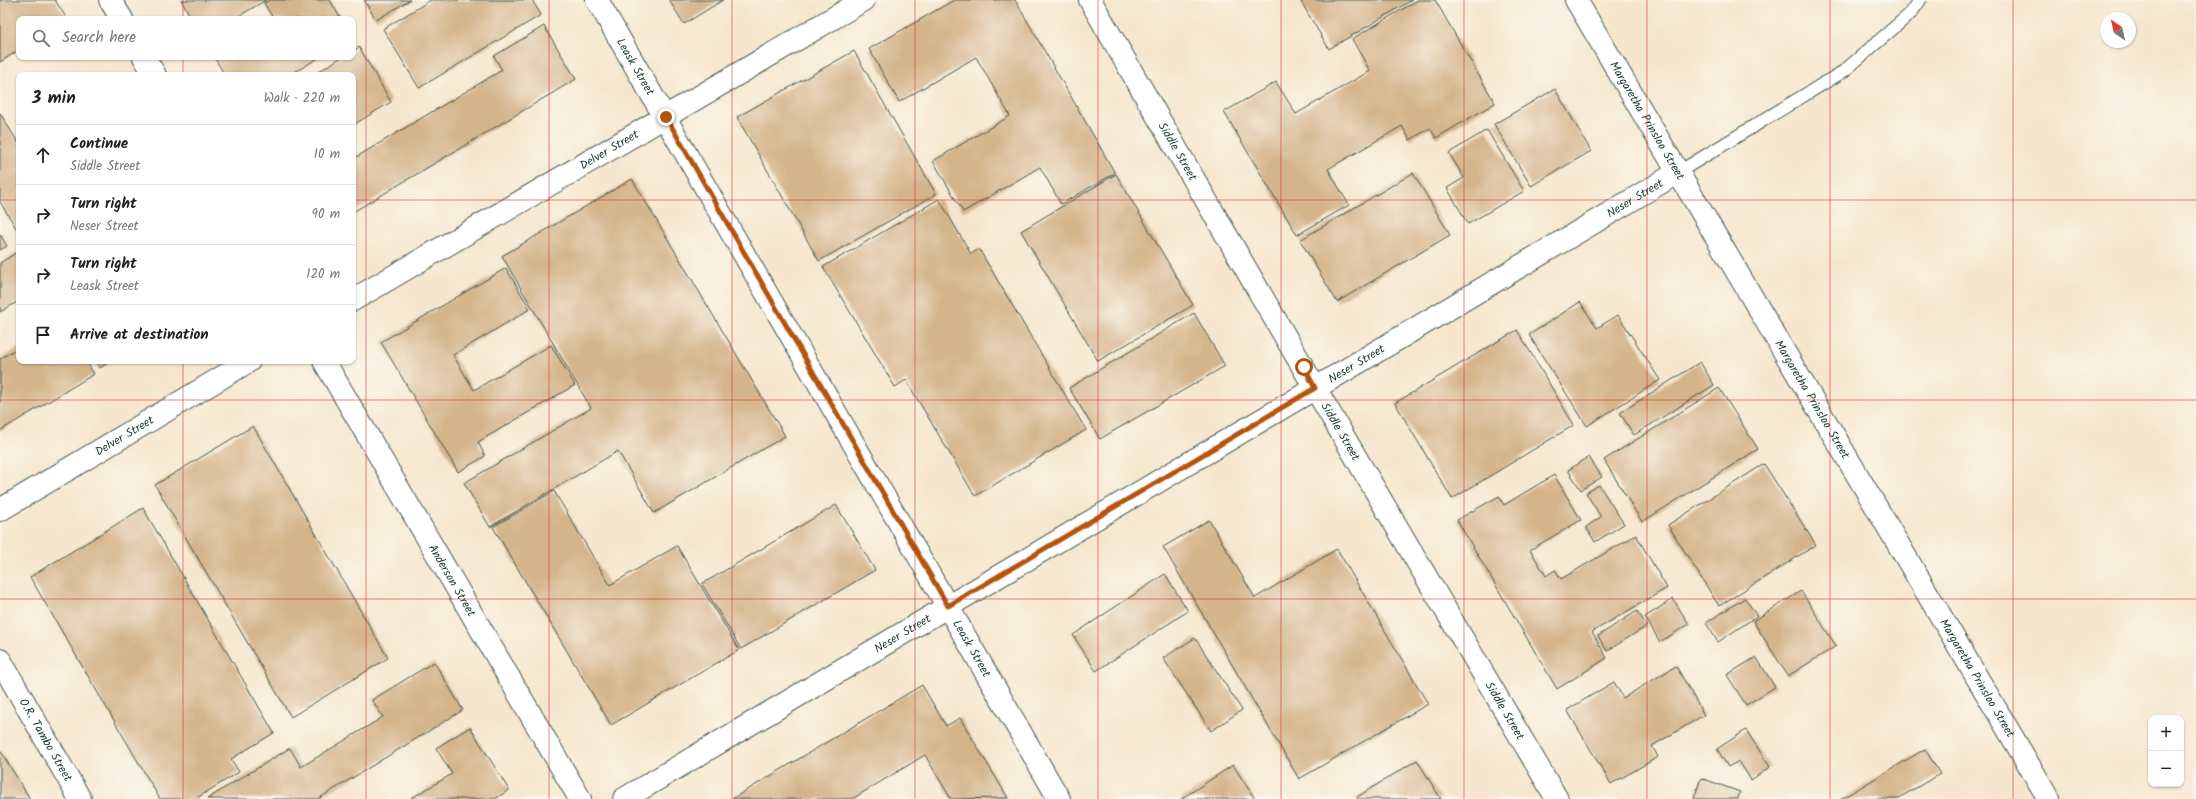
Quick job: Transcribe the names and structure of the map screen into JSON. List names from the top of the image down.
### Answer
{
  "streets": {
    "street": [
      "Leask Street",
      "Margaretha Prinsloo Street",
      "Delver Street",
      "Siddle Street",
      "Neser Street",
      "Anderson Street",
      "O.R. Tambo Street"
    ]
  },
  "crossings": [
    ["Leask Street", "Delver Street"],
    ["Leask Street", "Neser Street"],
    ["Margaretha Prinsloo Street", "Neser Street"],
    ["Siddle Street", "Neser Street"]
  ],
  "north": "top left",
  "page": {
    "search": "Search here",
    "heading": ["3 min", "Walk · 220 m"],
    "list": [
      ["Continue", "Siddle Street", "10 m"],
      ["Turn right", "Neser Street", "90 m"],
      ["Turn right", "Leask Street", "120 m"],
      "Arrive at destination"
    ],
    "map_buttons": ["+", "−"]
  }
}
